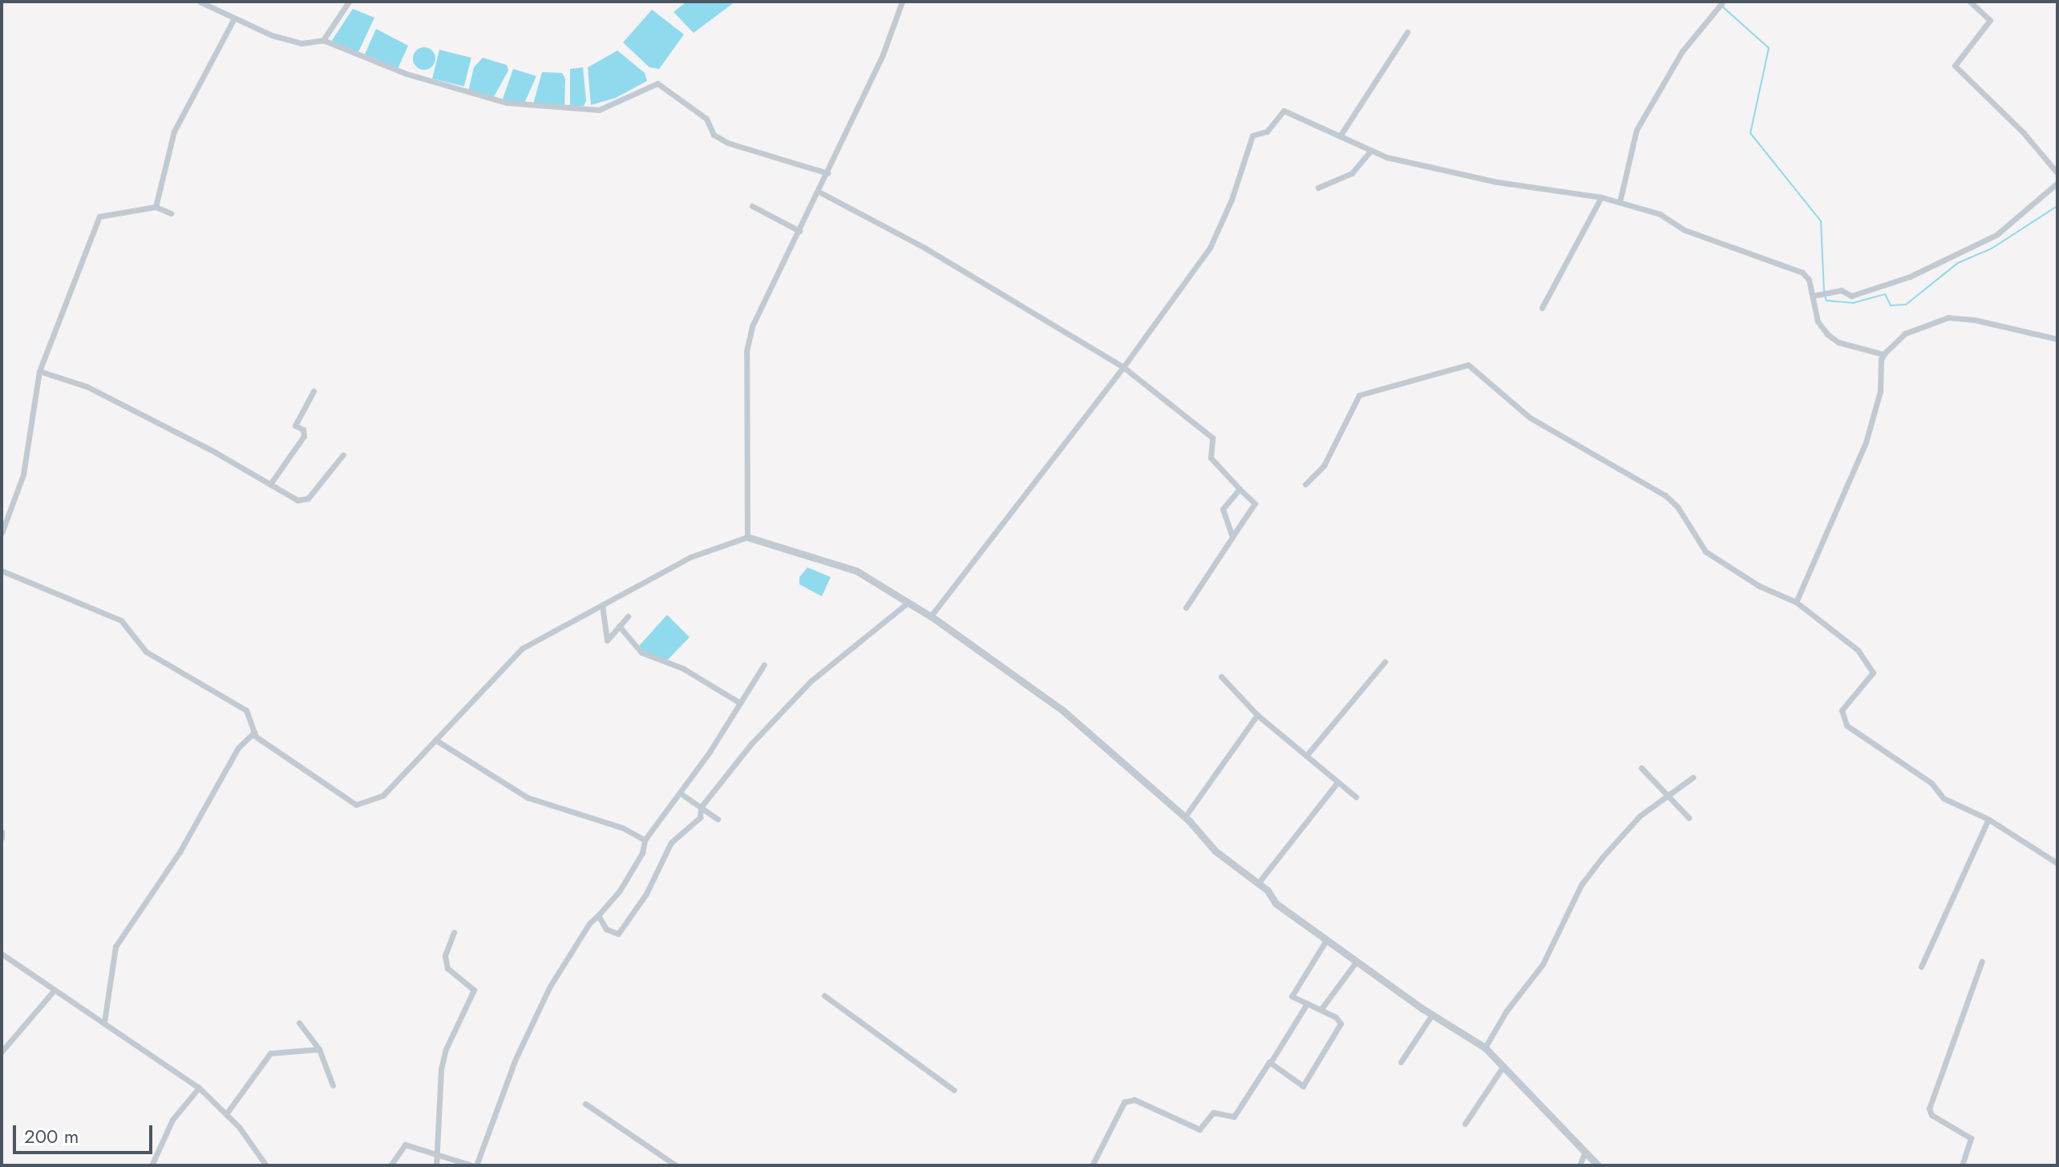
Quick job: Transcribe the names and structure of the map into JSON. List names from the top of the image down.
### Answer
{
  "scale_bar": "200 m"
}
